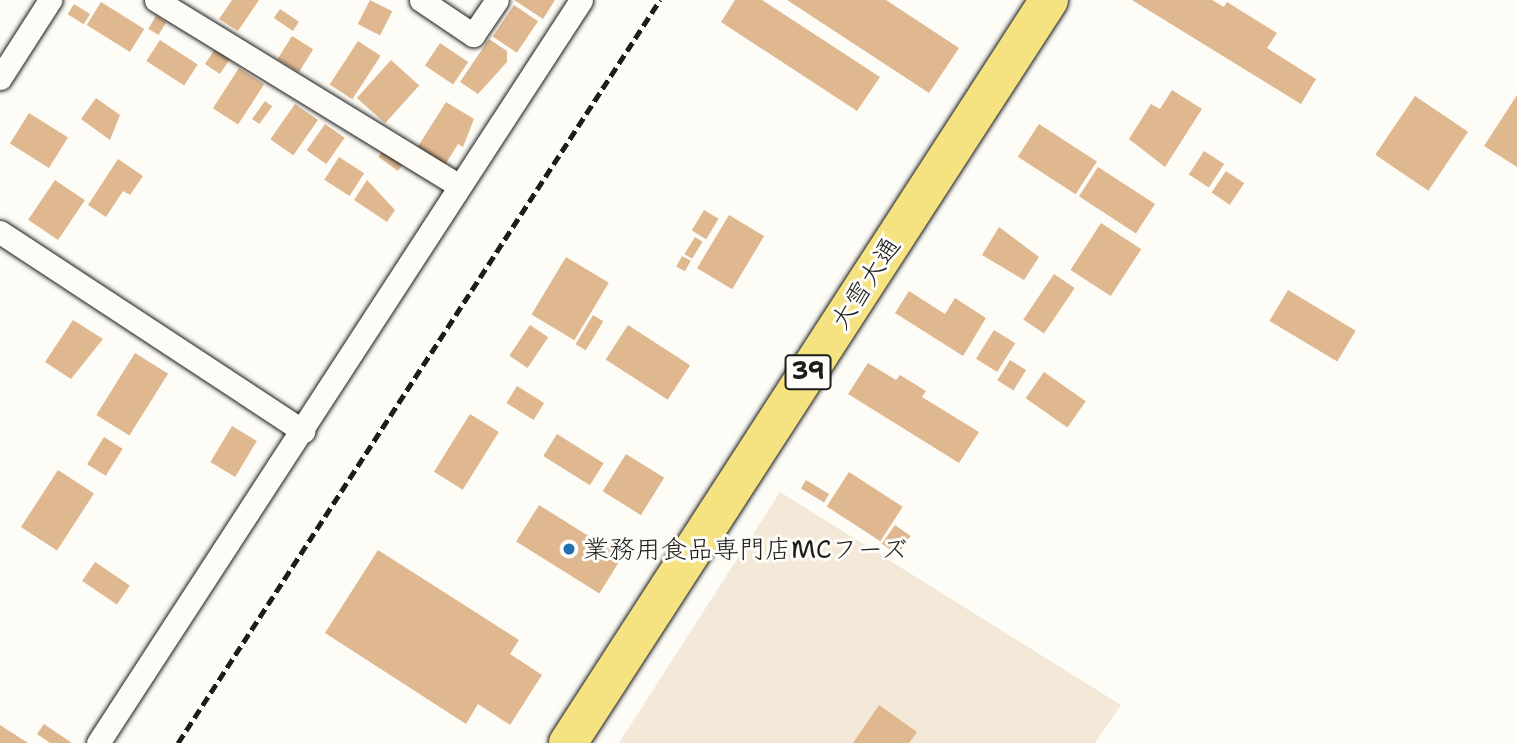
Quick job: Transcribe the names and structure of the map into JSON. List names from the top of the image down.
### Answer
{
  "streets": {
    "highway": ["大雪大通", "39"]
  },
  "places": ["業務用食品専門店MCフーズ"]
}
